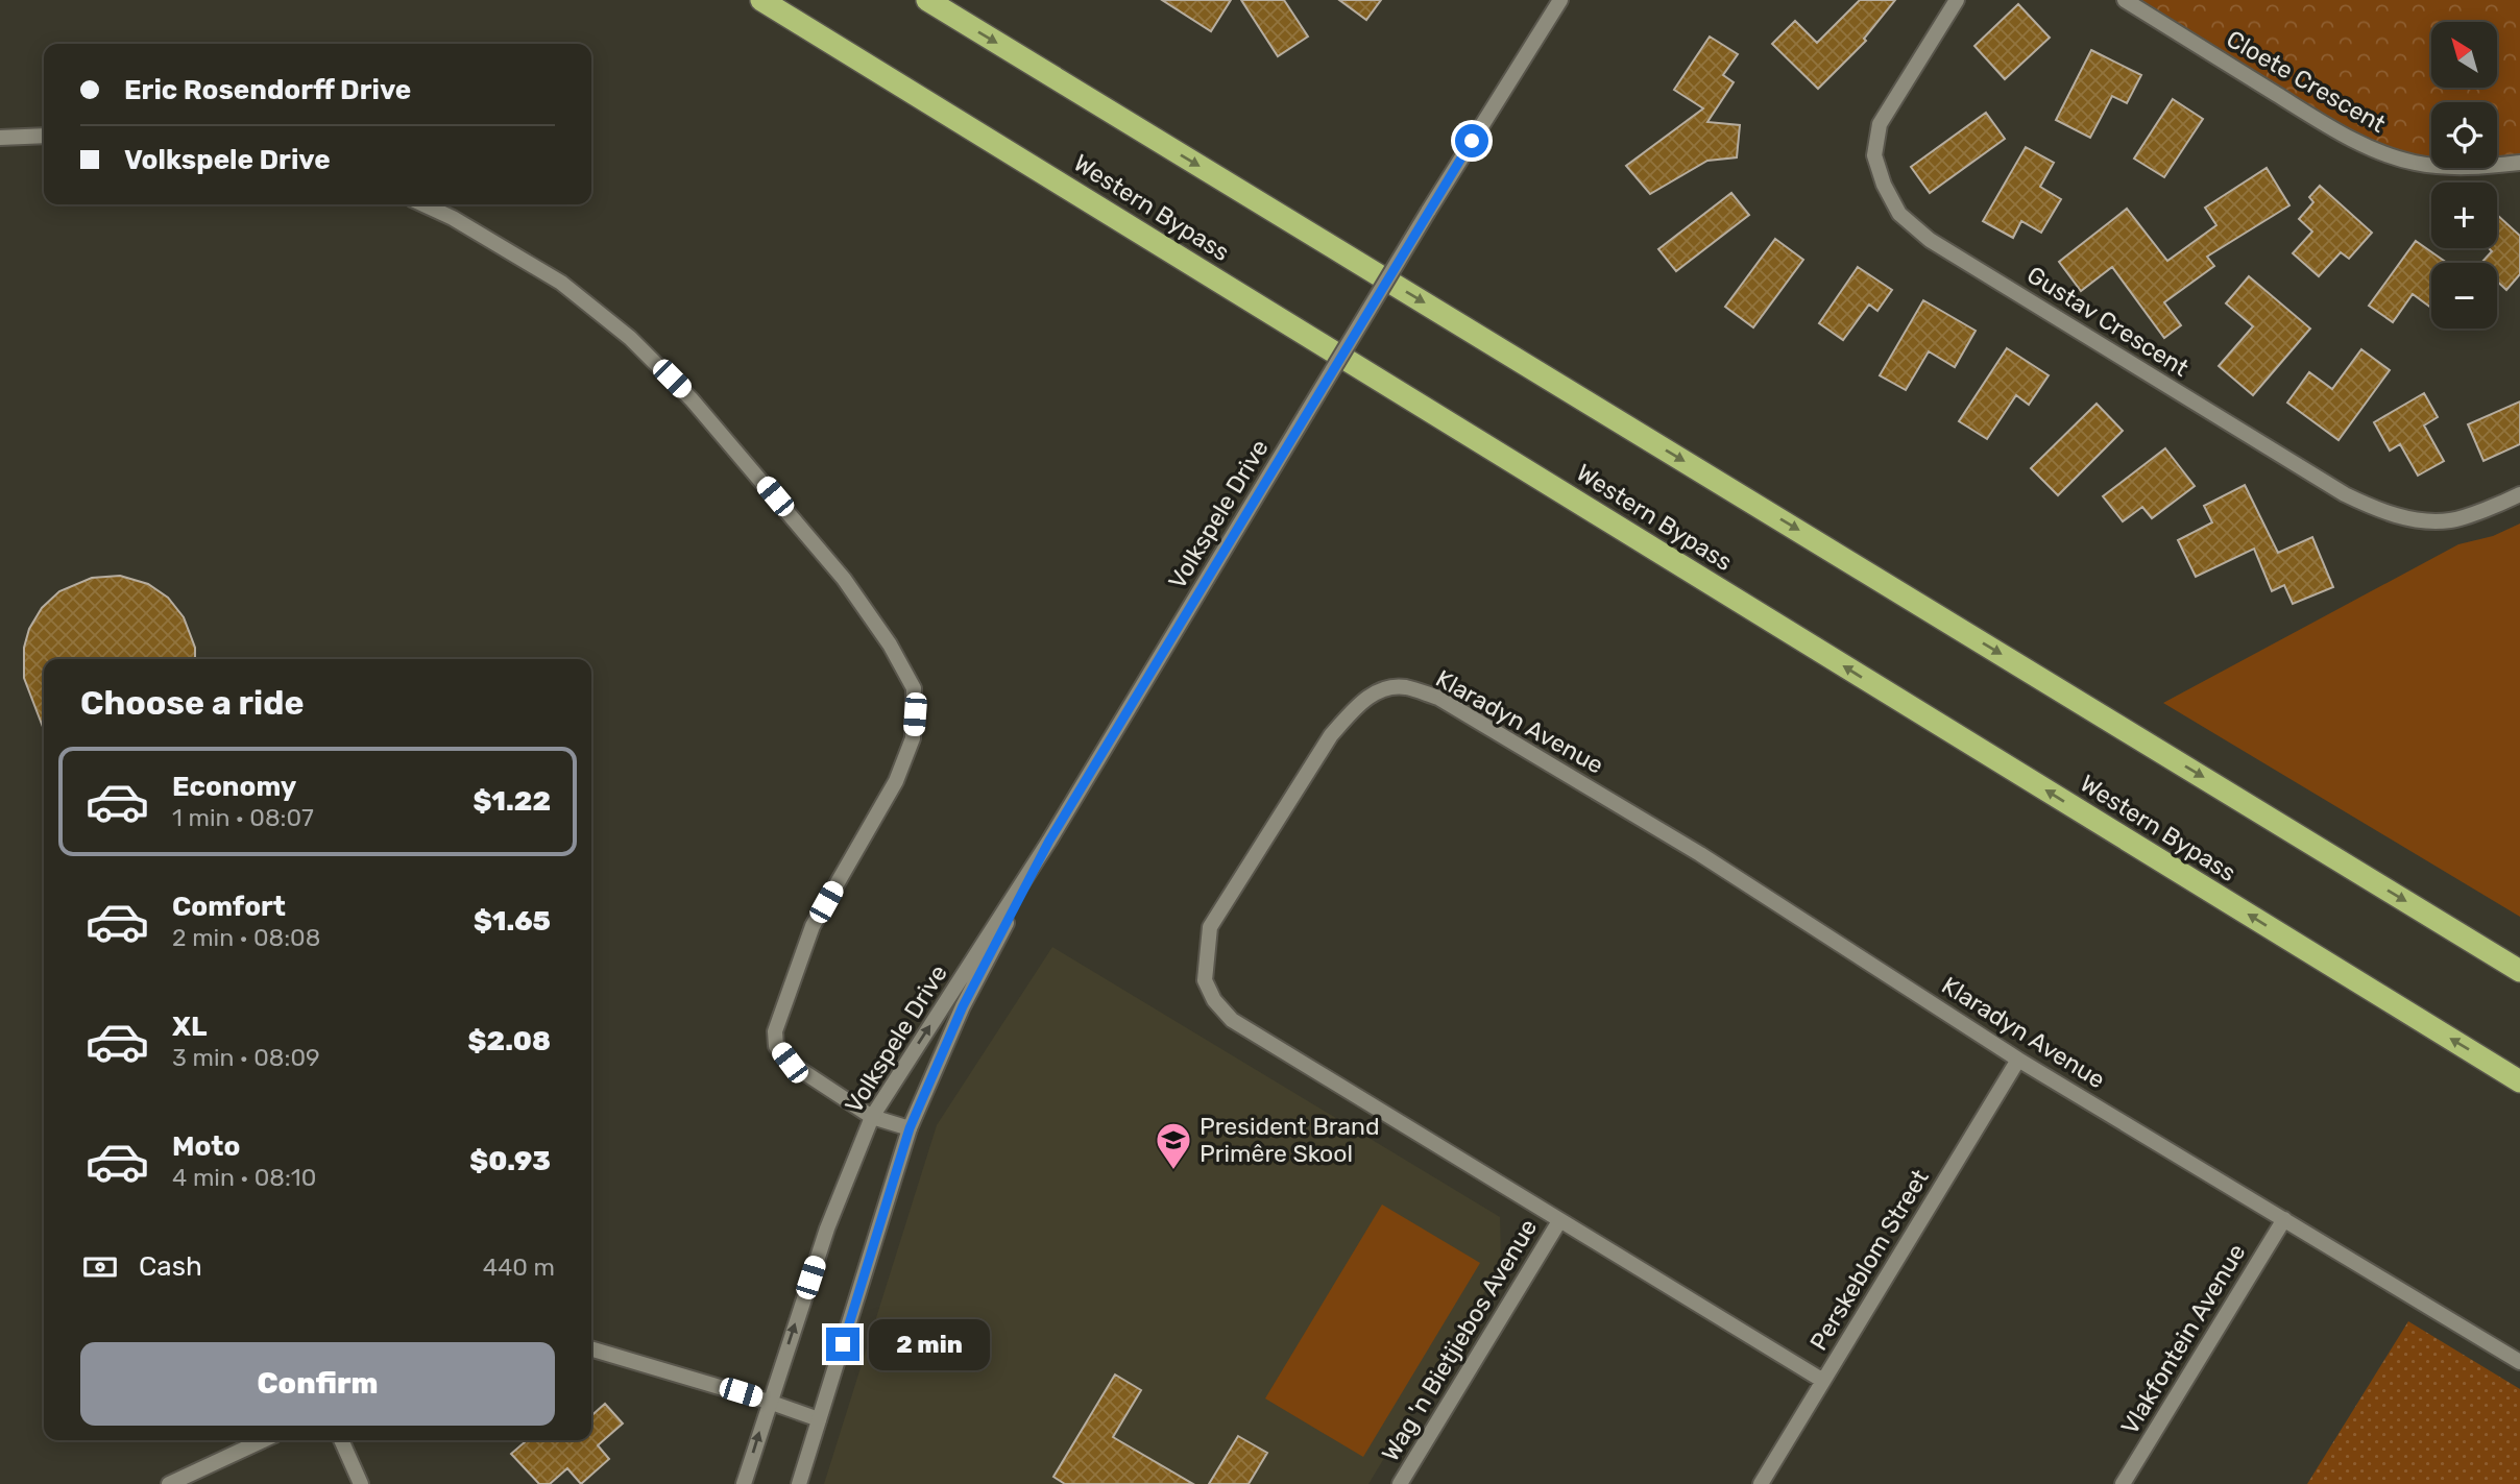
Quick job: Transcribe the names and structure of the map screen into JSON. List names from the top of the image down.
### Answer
{
  "streets": {
    "highway": ["Western Bypass"],
    "street": [
      "Cloete Crescent",
      "Gustav Crescent",
      "Volkspele Drive",
      "Klaradyn Avenue",
      "Perskeblom Street",
      "Vlakfontein Avenue",
      "Wag 'n Bietjiebos Avenue"
    ]
  },
  "crossings": [
    ["Klaradyn Avenue", "Perskeblom Street"],
    ["Klaradyn Avenue", "Vlakfontein Avenue"],
    ["Klaradyn Avenue", "Wag 'n Bietjiebos Avenue"]
  ],
  "places": {
    "school or university": ["President Brand Primêre Skool"]
  },
  "north": "top left",
  "page": {
    "map_buttons": ["+", "−"],
    "banner": ["Eric Rosendorff Drive", "Volkspele Drive"],
    "heading": "Choose a ride",
    "list": [
      {
        "name": "Economy",
        "note": "1 min · 08:07",
        "value": "$1.22"
      },
      {
        "name": "Comfort",
        "note": "2 min · 08:08",
        "value": "$1.65"
      },
      {
        "name": "XL",
        "note": "3 min · 08:09",
        "value": "$2.08"
      },
      {
        "name": "Moto",
        "note": "4 min · 08:10",
        "value": "$0.93"
      }
    ],
    "pay": ["Cash", "440 m"],
    "bubble": "2 min",
    "buttons": "Confirm"
  }
}
